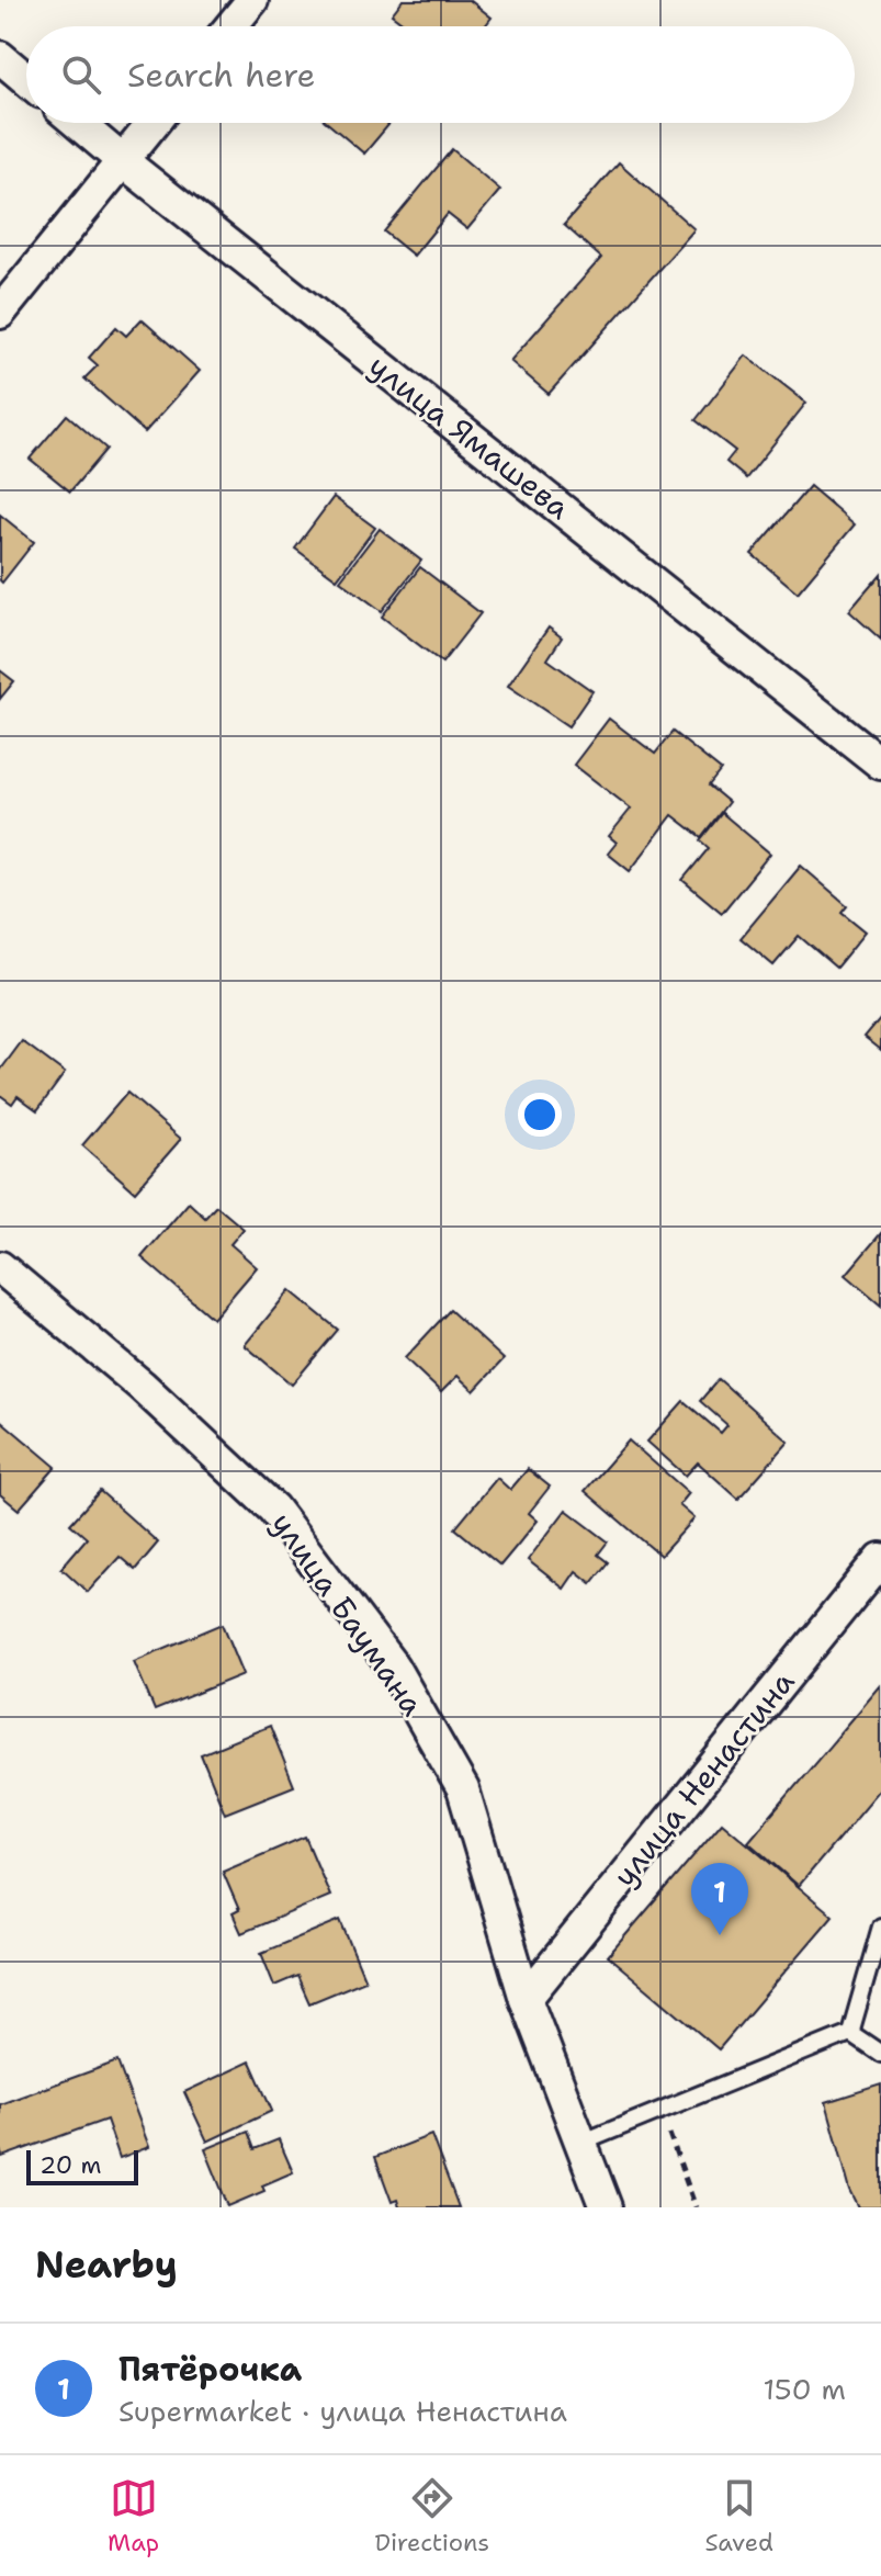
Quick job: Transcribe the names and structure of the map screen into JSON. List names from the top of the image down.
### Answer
{
  "streets": {
    "street": ["улица Ямашева", "улица Баумана", "улица Ненастина"]
  },
  "crossings": [
    ["улица Баумана", "улица Ненастина"]
  ],
  "scale_bar": "20 m",
  "page": {
    "search": "Search here",
    "pins": "1",
    "scale": "20 m",
    "heading": "Nearby",
    "list": [
      {
        "mark": "1",
        "name": "Пятёрочка",
        "note": "Supermarket · улица Ненастина",
        "value": "150 m"
      }
    ],
    "nav": ["Map", "Directions", "Saved"]
  }
}
